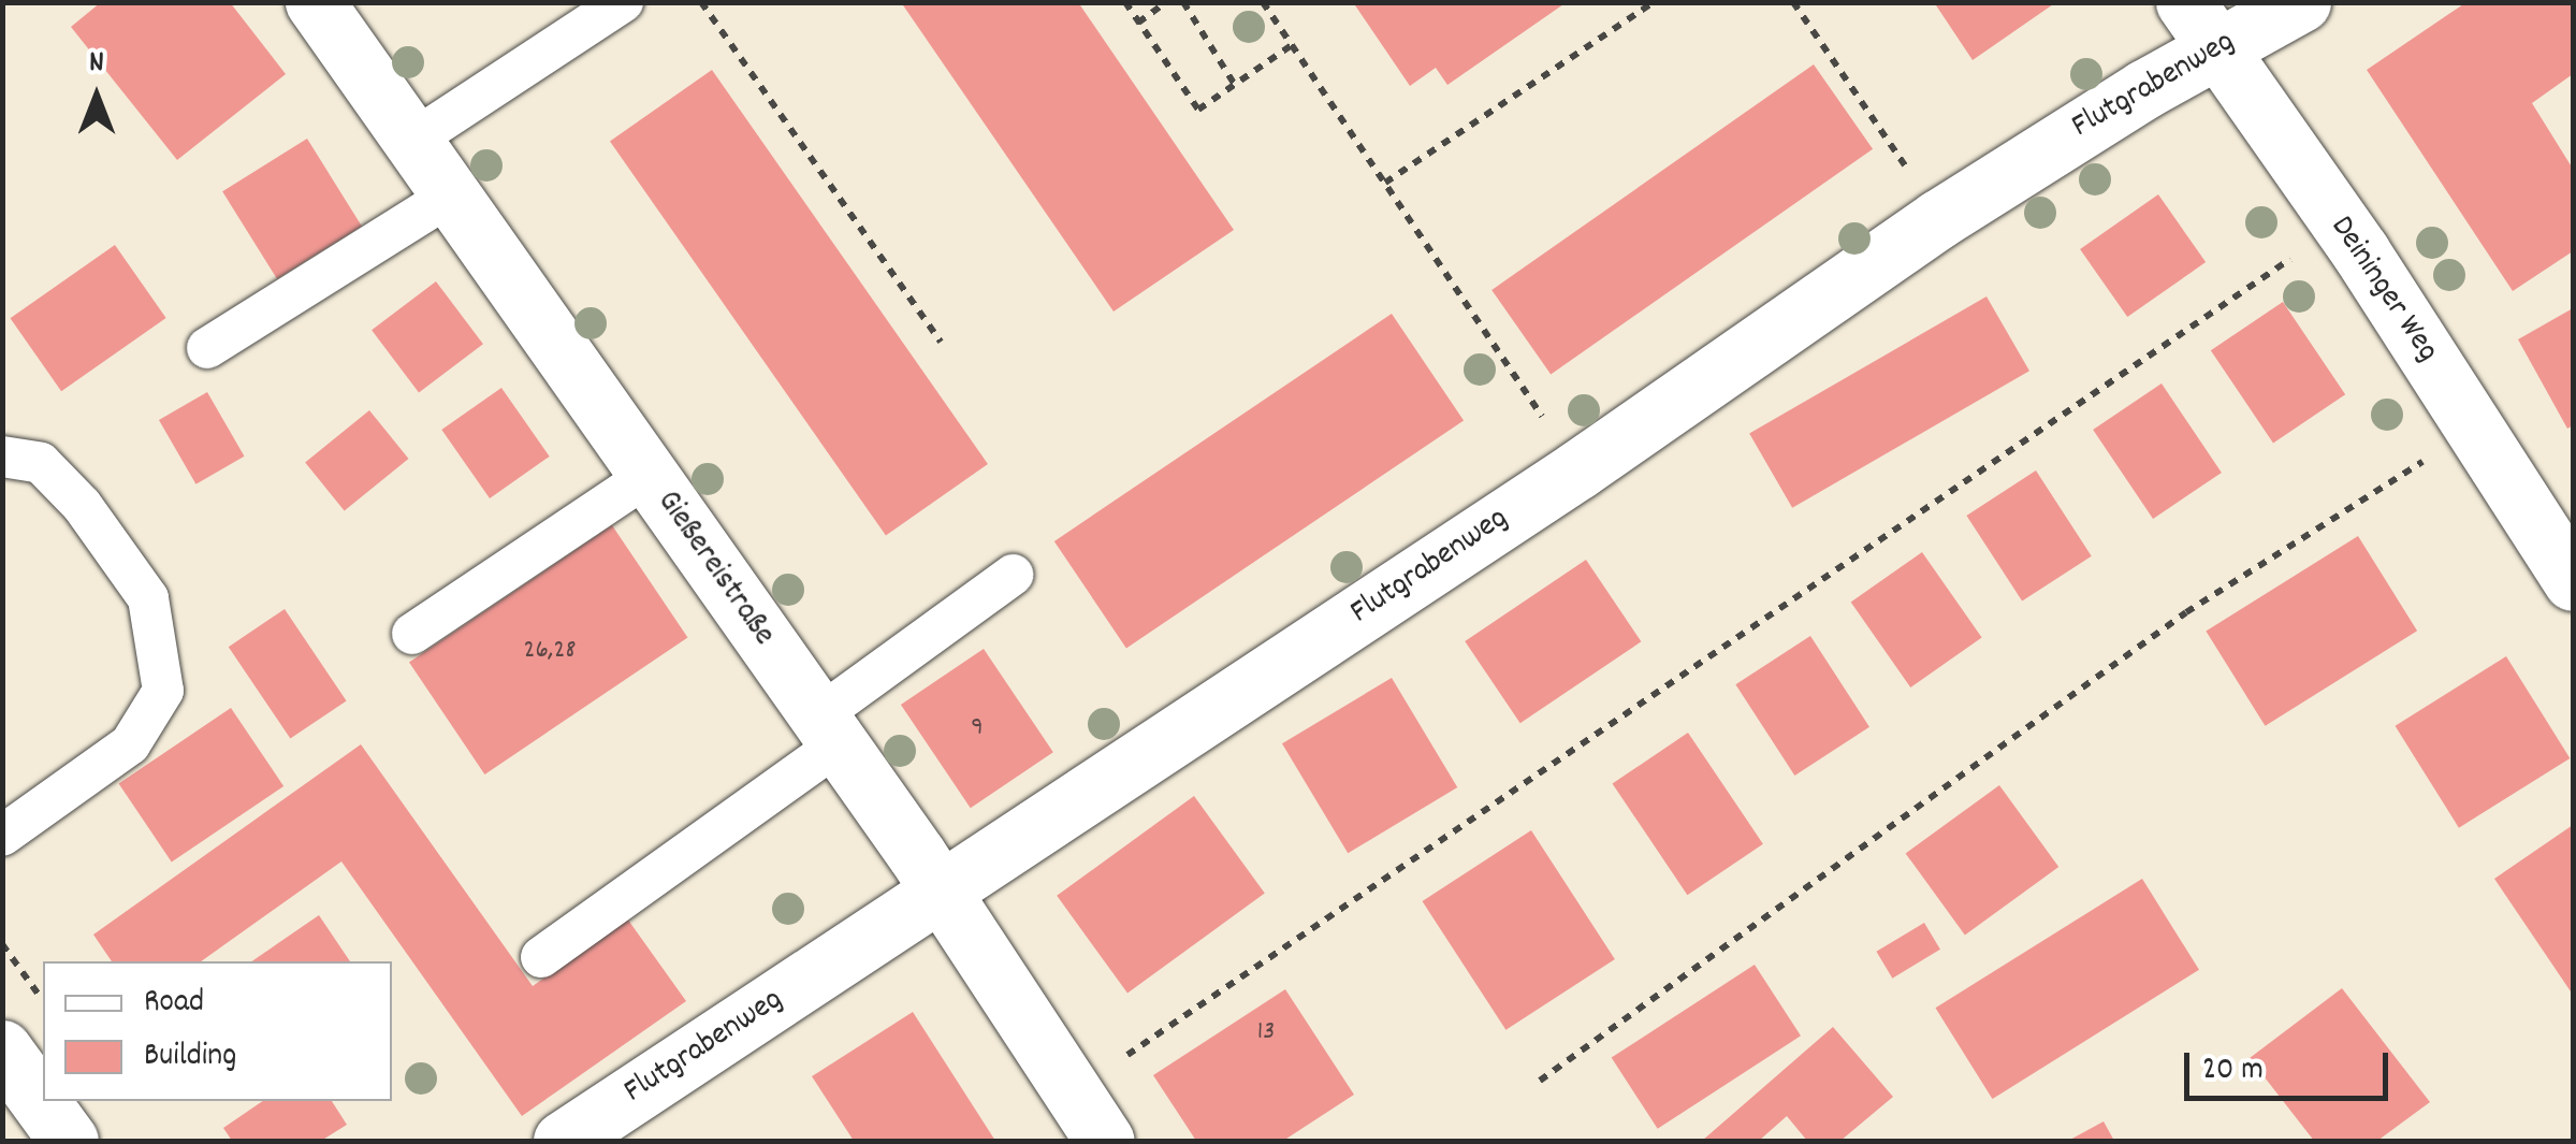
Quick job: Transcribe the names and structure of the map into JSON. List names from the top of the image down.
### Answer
{
  "streets": {
    "street": ["Flutgrabenweg", "Deininger Weg", "Gießereistraße"]
  },
  "crossings": [
    ["Flutgrabenweg", "Deininger Weg"],
    ["Flutgrabenweg", "Gießereistraße"]
  ],
  "house_numbers": ["26,28", "9", "13"],
  "legend": ["Road", "Building"],
  "scale_bar": "20 m",
  "north": "top"
}
